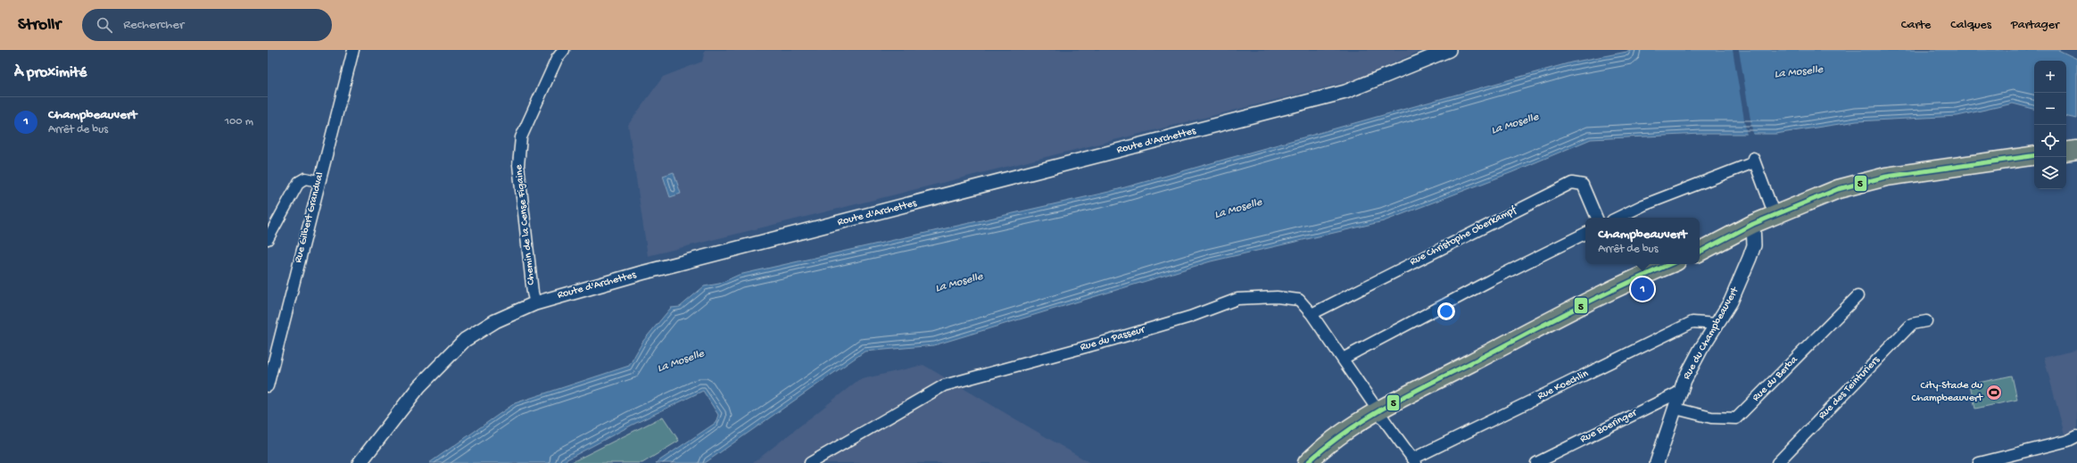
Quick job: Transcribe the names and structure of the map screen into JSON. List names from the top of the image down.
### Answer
{
  "streets": {
    "street": [
      "Route d'Archettes",
      "Rue Gilbert Grandval",
      "Chemin de la Cense Figaine",
      "Rue Christophe Oberkampf",
      "Rue du Champbeauvert",
      "Rue du Passeur",
      "Rue du Berba",
      "Rue Koechlin",
      "Rue des Teinturiers",
      "Rue Boeringer"
    ]
  },
  "crossings": [
    ["Route d'Archettes", "Chemin de la Cense Figaine"],
    ["Rue Christophe Oberkampf", "Rue du Passeur"],
    ["Rue du Champbeauvert", "Rue du Berba"],
    ["Rue du Champbeauvert", "Rue Koechlin"],
    ["Rue du Champbeauvert", "Rue Boeringer"],
    ["Rue du Passeur", "Rue Koechlin"]
  ],
  "water": ["La Moselle"],
  "places": {
    "sports": ["City-Stade du Champbeauvert"]
  },
  "lines": ["transit line 5"],
  "page": {
    "header": "Strollr",
    "search": "Rechercher",
    "nav": ["Carte", "Calques", "Partager"],
    "heading": "À proximité",
    "map_buttons": ["+", "−"],
    "list": [
      {
        "mark": "1",
        "name": "Champbeauvert",
        "note": "Arrêt de bus",
        "value": "100 m"
      }
    ],
    "popup": ["Champbeauvert", "Arrêt de bus"],
    "pins": "1"
  }
}
